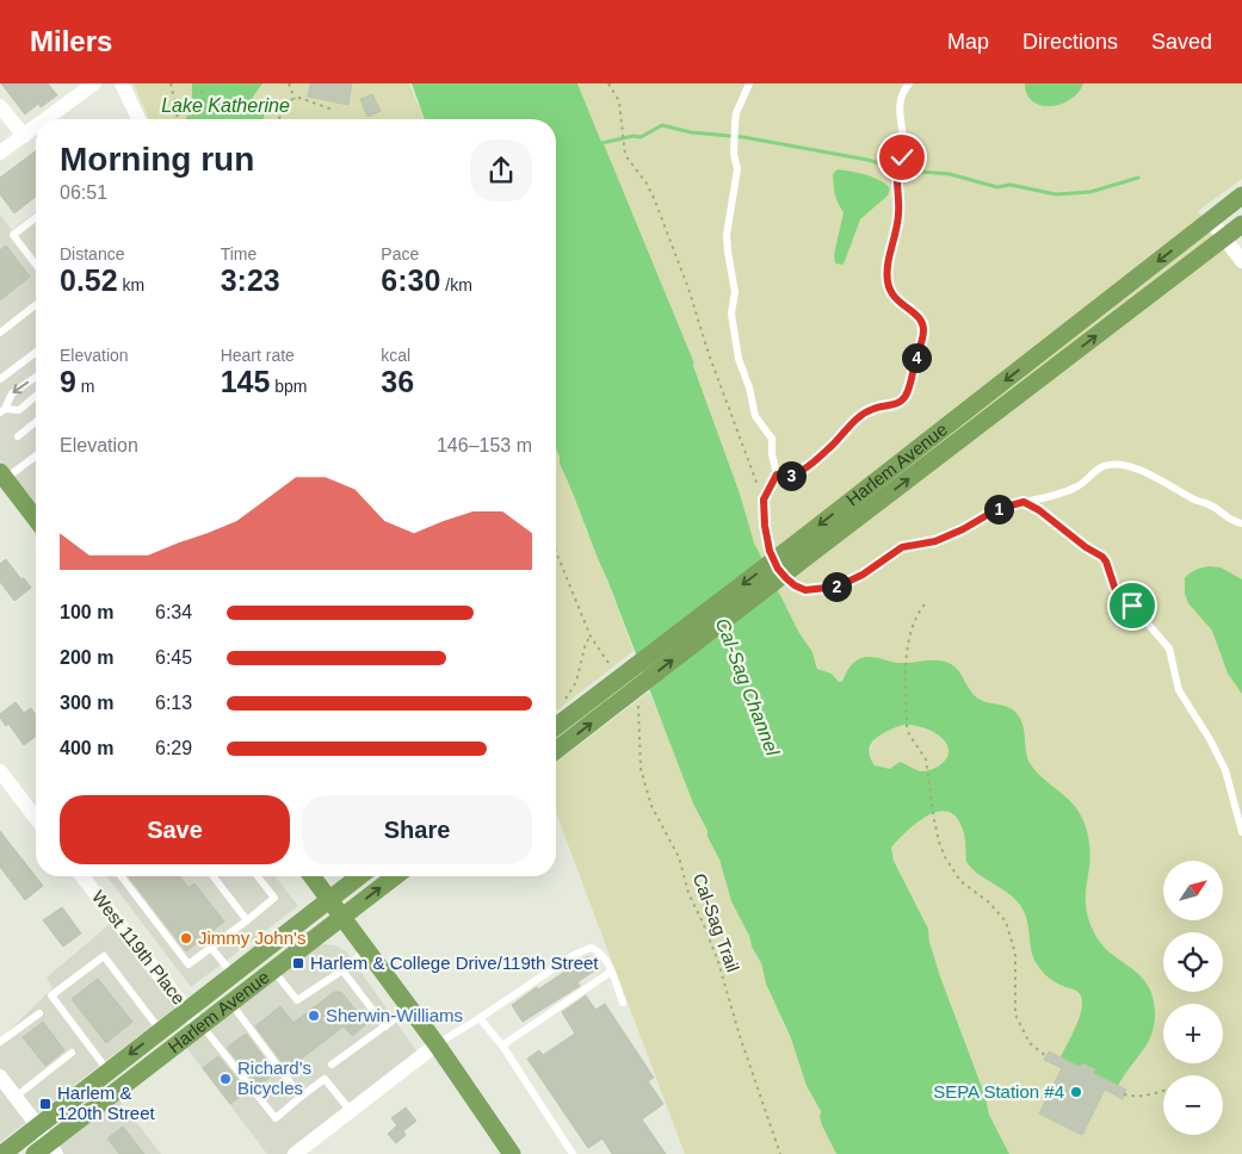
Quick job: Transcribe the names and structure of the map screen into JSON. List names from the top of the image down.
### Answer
{
  "streets": {
    "main road": ["Harlem Avenue"],
    "street": ["West 119th Place"],
    "path": ["Cal-Sag Trail"]
  },
  "crossings": [
    ["Harlem Avenue", "Cal-Sag Trail"],
    ["Harlem Avenue", "West 119th Place"]
  ],
  "water": ["Lake Katherine", "Cal-Sag Channel"],
  "places": {
    "other": [
      "Jimmy John's",
      "Sherwin-Williams",
      "Richard's Bicycles",
      "SEPA Station #4"
    ],
    "transit": ["Harlem & College Drive/119th Street", "Harlem & 120th Street"]
  },
  "north": "top right",
  "page": {
    "header": "Milers",
    "nav": ["Map", "Directions", "Saved"],
    "heading": ["Morning run", "06:51"],
    "stats": [
      ["Distance", "0.52 km"],
      ["Time", "3:23"],
      ["Pace", "6:30 /km"],
      ["Elevation", "9 m"],
      ["Heart rate", "145 bpm"],
      ["kcal", "36"]
    ],
    "pins": [
      "4",
      "3",
      "1",
      "2"
    ],
    "chart": ["Elevation", "146–153 m"],
    "list": [
      {
        "name": "100 m",
        "note": "6:34"
      },
      {
        "name": "200 m",
        "note": "6:45"
      },
      {
        "name": "300 m",
        "note": "6:13"
      },
      {
        "name": "400 m",
        "note": "6:29"
      }
    ],
    "buttons": ["Save", "Share"],
    "map_buttons": ["+", "−"]
  }
}
